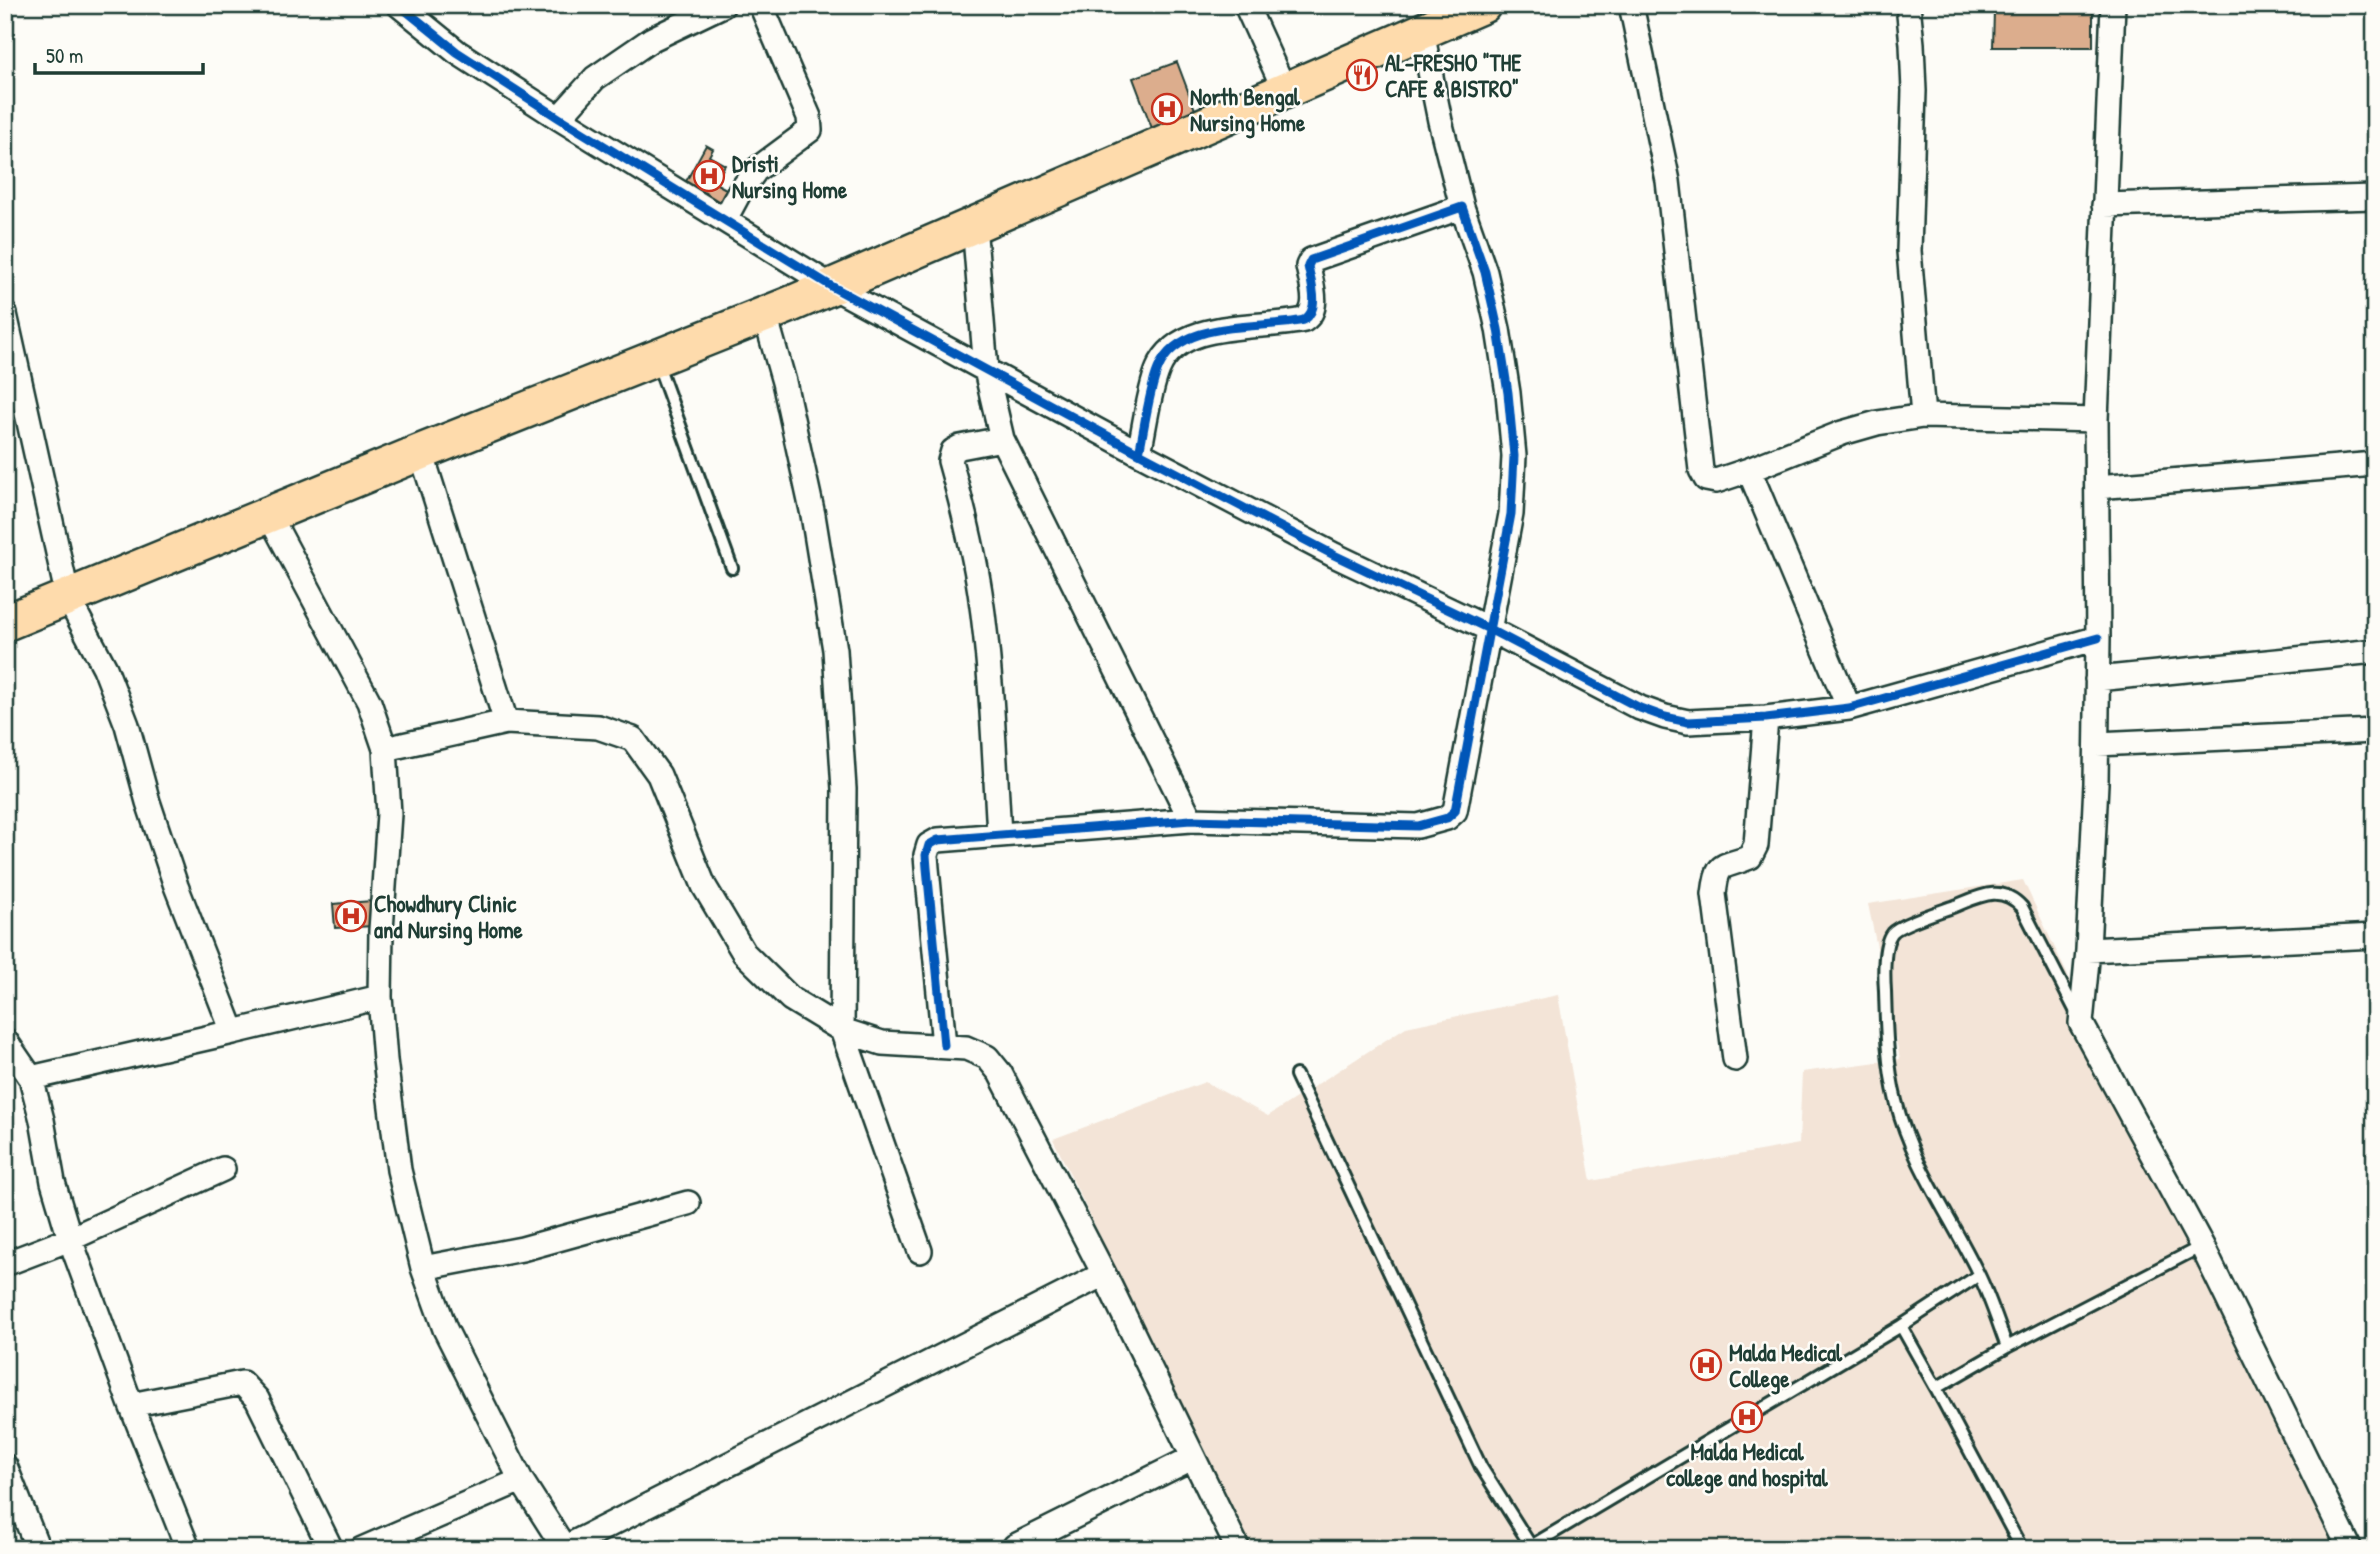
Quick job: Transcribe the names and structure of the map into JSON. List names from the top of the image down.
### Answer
{
  "places": {
    "restaurant": ["AL-FRESHO \"THE CAFE & BISTRO\""],
    "hospital": [
      "North Bengal Nursing Home",
      "Dristi Nursing Home",
      "Chowdhury Clinic and Nursing Home",
      "Malda Medical College",
      "Malda Medical college and hospital"
    ]
  },
  "scale_bar": "50 m"
}
